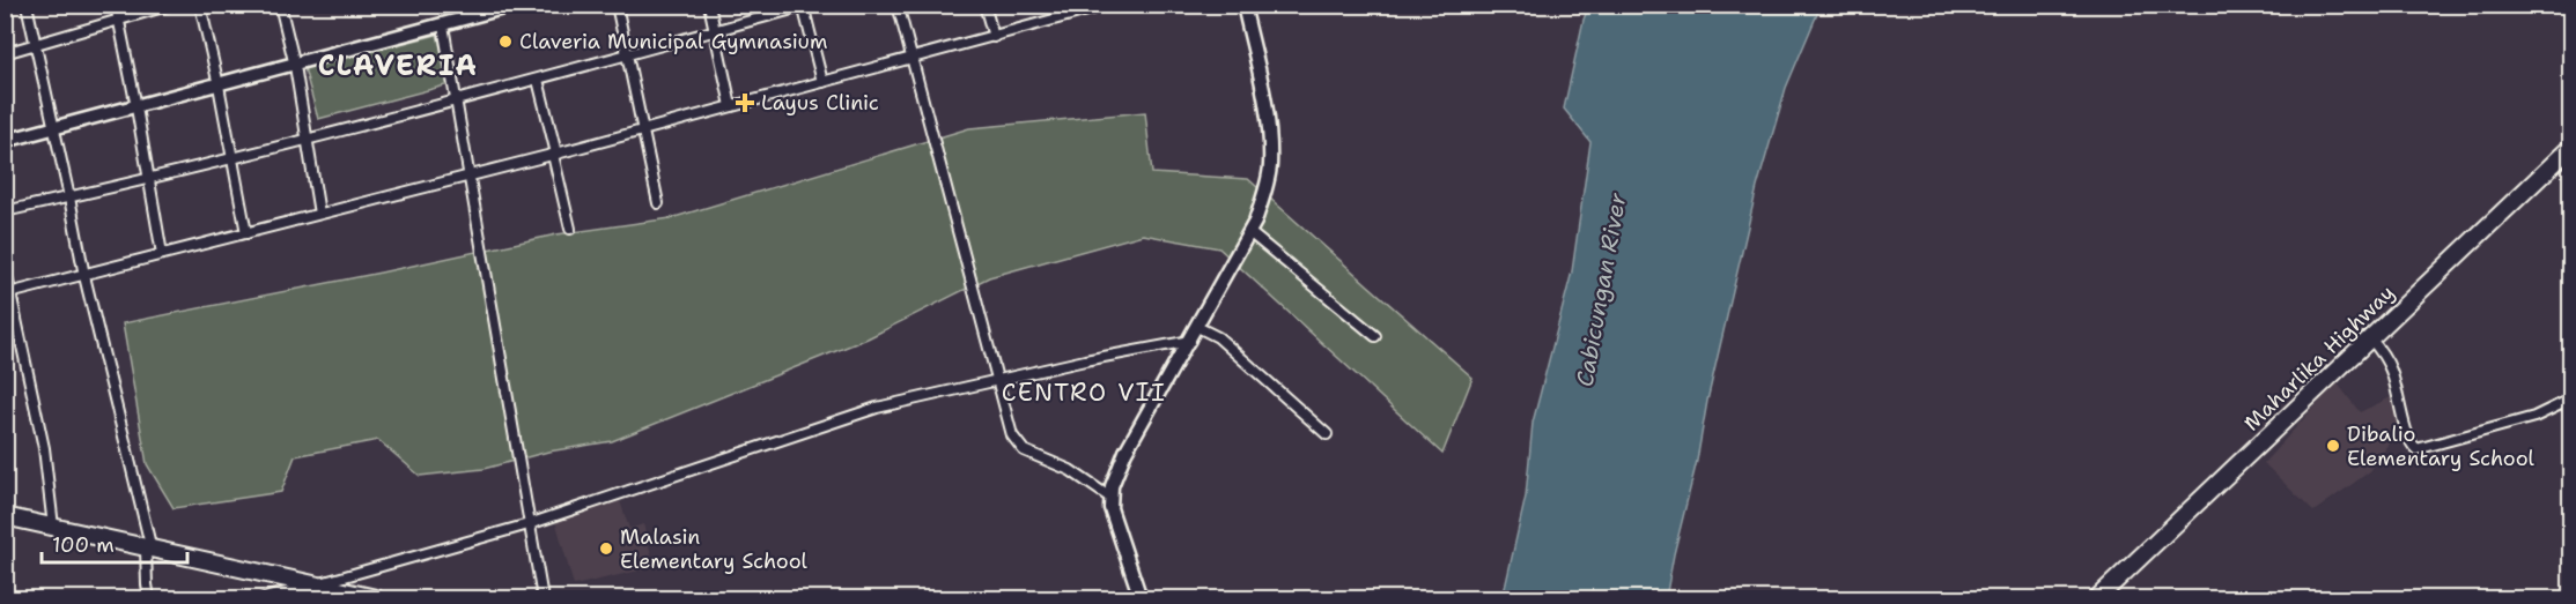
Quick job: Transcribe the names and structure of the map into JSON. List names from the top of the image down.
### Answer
{
  "streets": {
    "highway": ["Maharlika Highway"]
  },
  "districts": ["CLAVERIA", "CENTRO VII"],
  "water": ["Cabicungan River"],
  "places": {
    "other": ["Claveria Municipal Gymnasium", "Dibalio Elementary School", "Malasin Elementary School"],
    "health": ["Layus Clinic"]
  },
  "scale_bar": "100 m"
}
